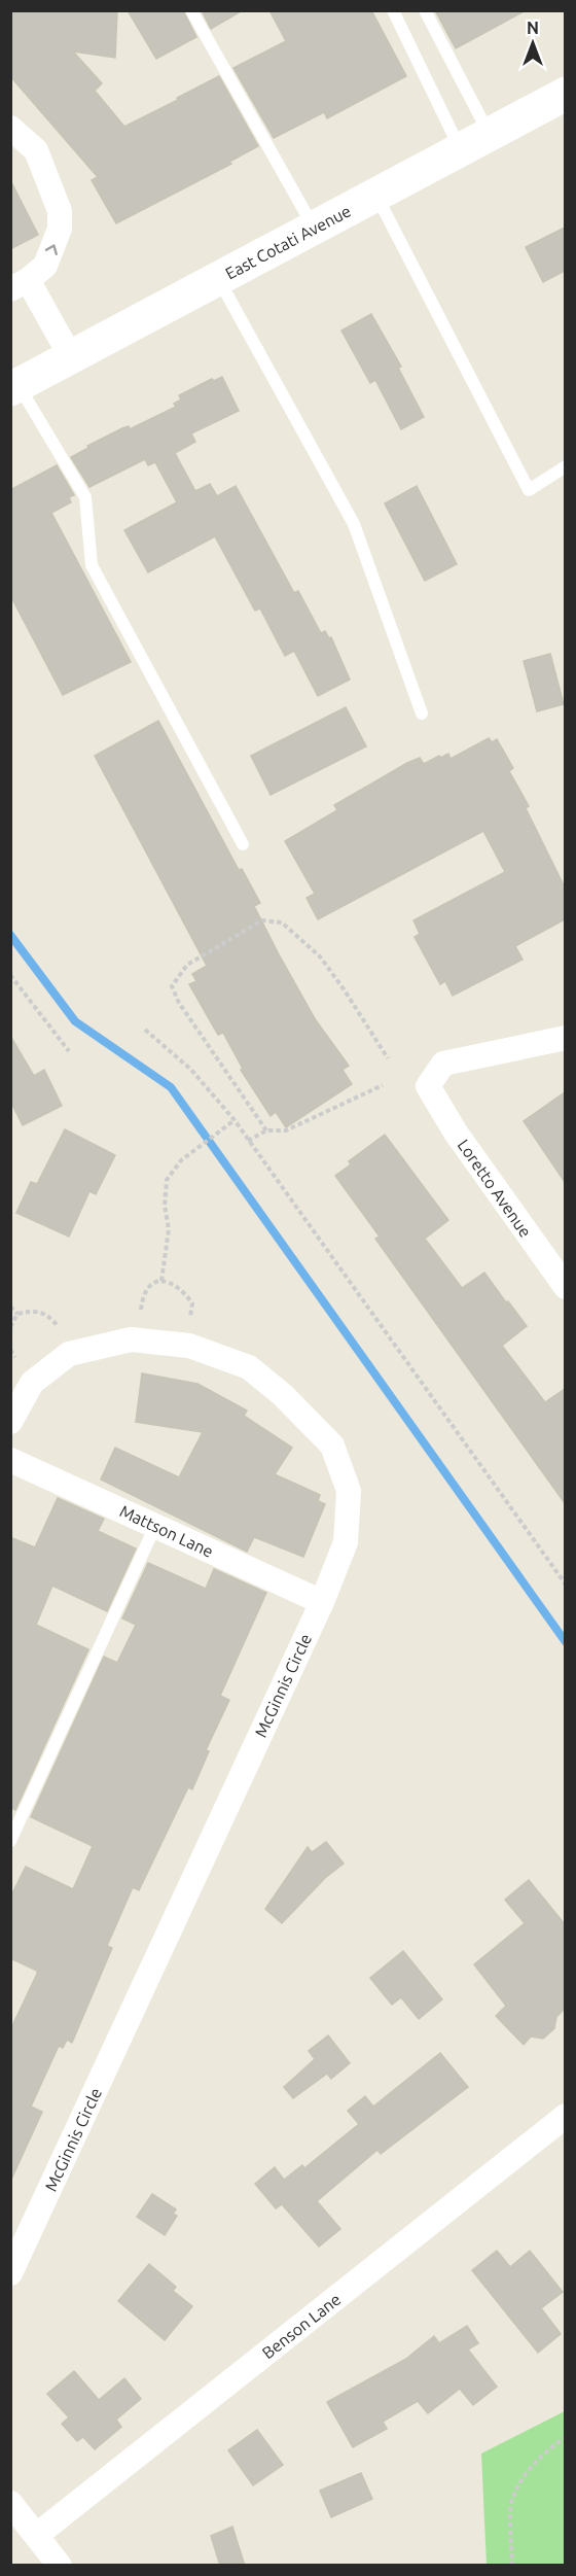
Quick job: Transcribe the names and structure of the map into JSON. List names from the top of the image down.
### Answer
{
  "streets": {
    "main road": ["East Cotati Avenue"],
    "street": [
      "Loretto Avenue",
      "Mattson Lane",
      "McGinnis Circle",
      "Benson Lane"
    ]
  },
  "crossings": [
    ["Mattson Lane", "McGinnis Circle"]
  ],
  "north": "top"
}
